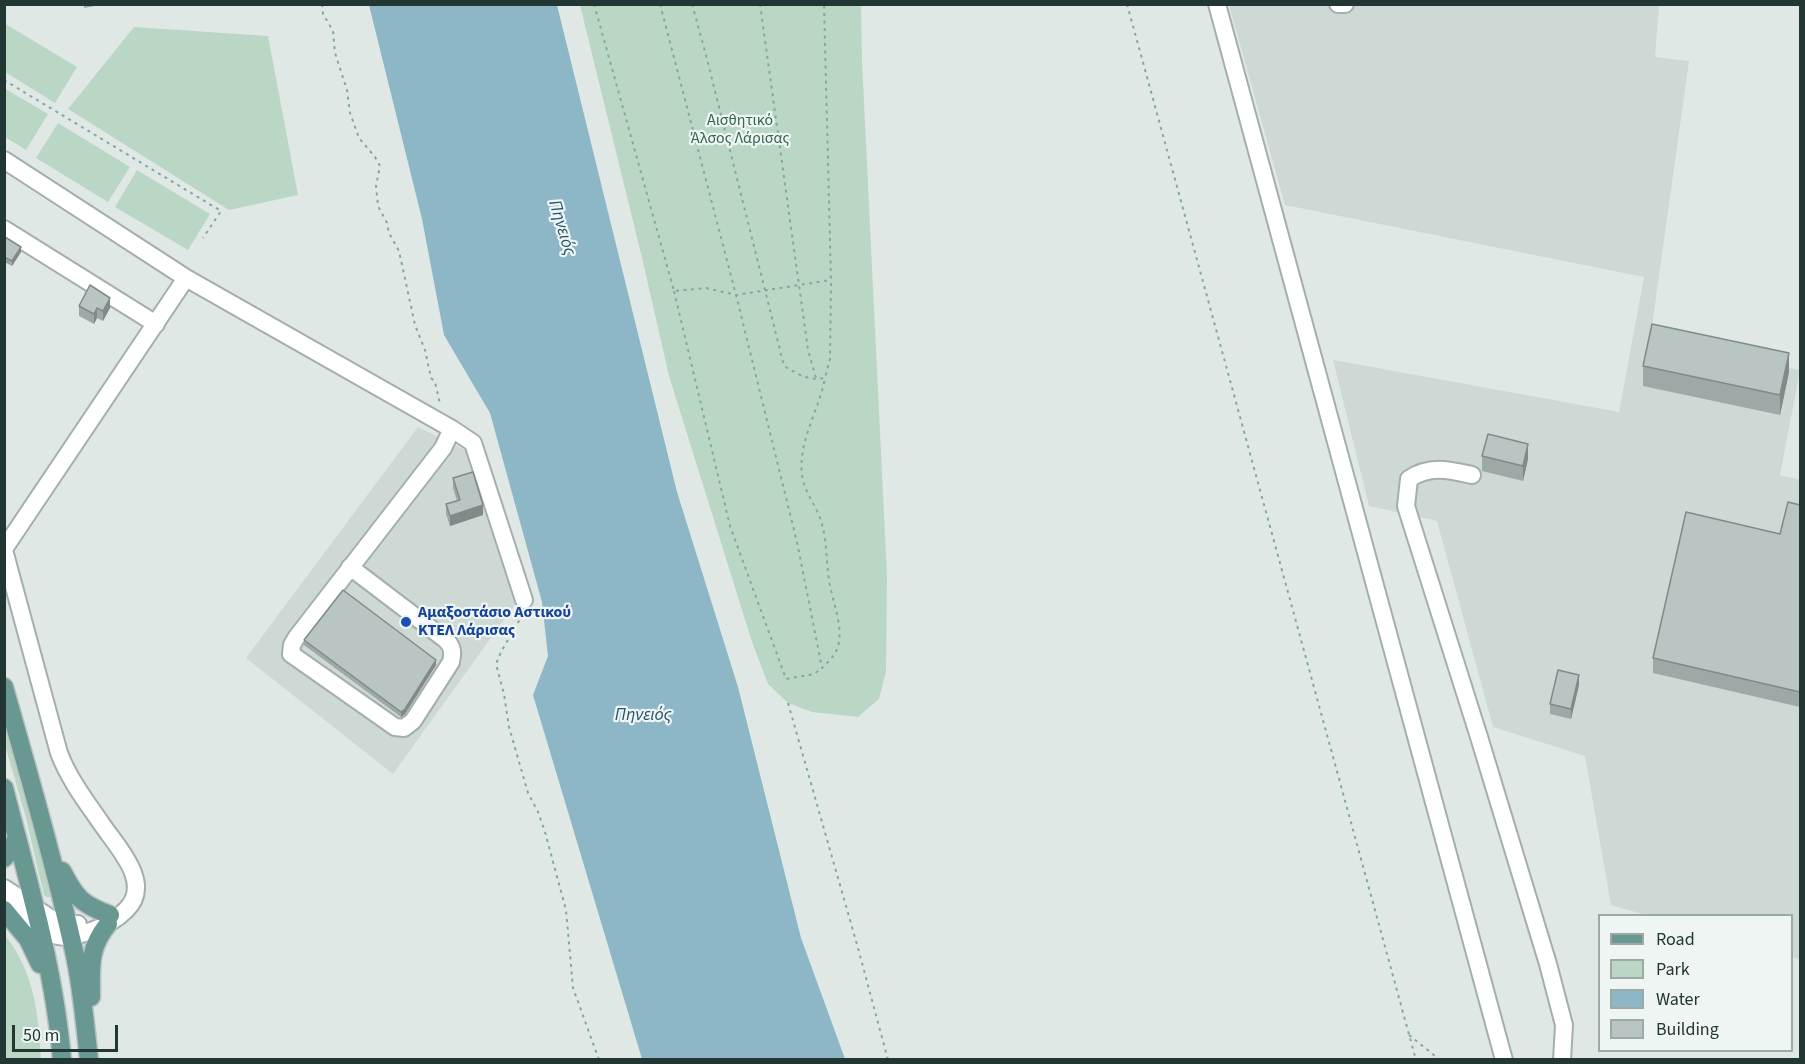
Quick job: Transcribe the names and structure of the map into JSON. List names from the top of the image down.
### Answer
{
  "water": ["Πηνειός"],
  "parks": ["Αισθητικό Άλσος Λάρισας"],
  "places": ["Αμαξοστάσιο Αστικού ΚΤΕΛ Λάρισας"],
  "legend": [
    "Road",
    "Park",
    "Water",
    "Building"
  ],
  "scale_bar": "50 m"
}
